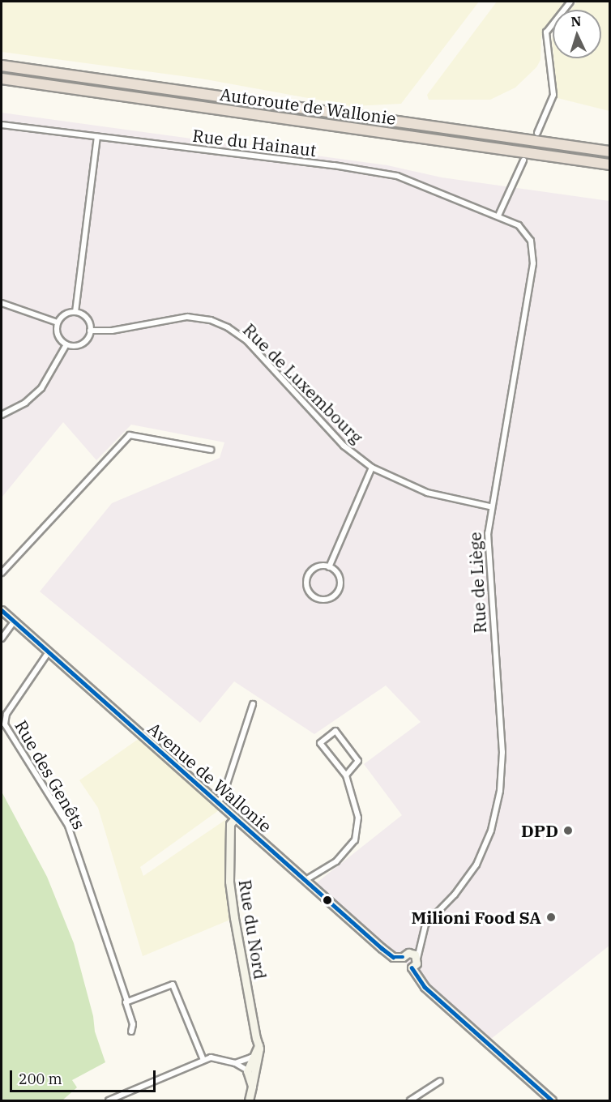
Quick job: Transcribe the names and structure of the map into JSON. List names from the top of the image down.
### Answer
{
  "streets": {
    "highway": ["Autoroute de Wallonie"],
    "street": [
      "Rue du Hainaut",
      "Rue de Luxembourg",
      "Rue de Liège",
      "Rue des Genêts",
      "Avenue de Wallonie",
      "Rue du Nord"
    ]
  },
  "crossings": [
    ["Rue du Hainaut", "Rue de Liège"],
    ["Rue de Luxembourg", "Rue de Liège"],
    ["Rue des Genêts", "Avenue de Wallonie"],
    ["Avenue de Wallonie", "Rue du Nord"]
  ],
  "places": ["DPD", "Milioni Food SA"],
  "scale_bar": "200 m",
  "north": "top"
}
